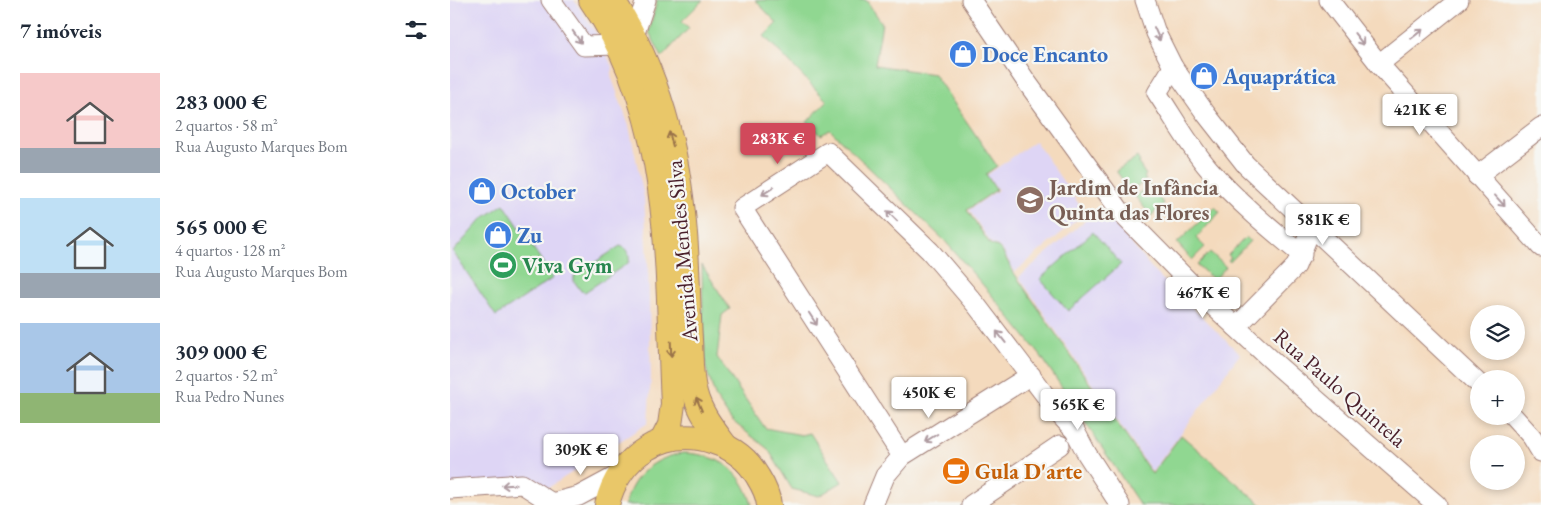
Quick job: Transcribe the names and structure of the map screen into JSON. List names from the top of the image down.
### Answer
{
  "streets": {
    "main road": ["Avenida Mendes Silva"],
    "street": ["Rua Paulo Quintela"]
  },
  "places": {
    "shop": [
      "Doce Encanto",
      "Aquaprática",
      "October",
      "Zu"
    ],
    "school or university": ["Jardim de Infância Quinta das Flores"],
    "sports": ["Viva Gym"],
    "cafe": ["Gula D'arte"]
  },
  "page": {
    "heading": "7 imóveis",
    "list": [
      {
        "name": "283 000 €",
        "note": "2 quartos · 58 m² · Rua Augusto Marques Bom"
      },
      {
        "name": "565 000 €",
        "note": "4 quartos · 128 m² · Rua Augusto Marques Bom"
      },
      {
        "name": "309 000 €",
        "note": "2 quartos · 52 m² · Rua Pedro Nunes"
      }
    ],
    "price": [
      "421K €",
      "283K €",
      "581K €",
      "467K €",
      "450K €",
      "565K €",
      "309K €"
    ],
    "map_buttons": ["+", "−"]
  }
}
